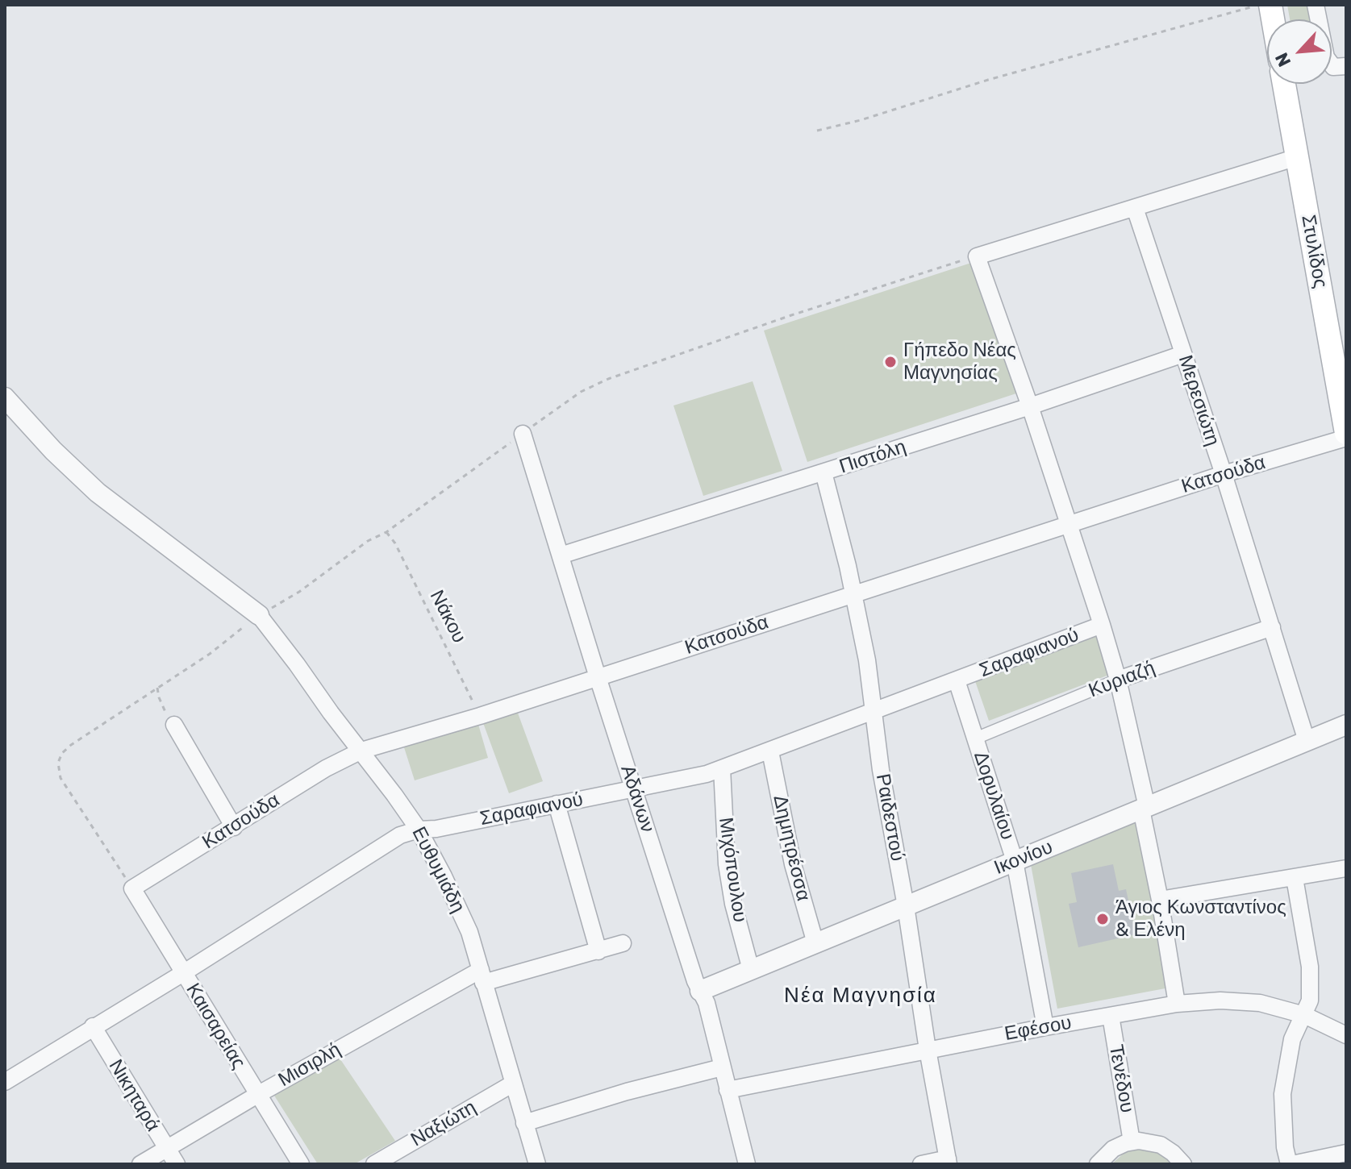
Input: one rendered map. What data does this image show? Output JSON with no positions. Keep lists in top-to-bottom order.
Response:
{
  "streets": {
    "main road": ["Στυλίδος"],
    "street": [
      "Μερεσιώτη",
      "Πιστόλη",
      "Κατσούδα",
      "Σαραφιανού",
      "Κυριαζή",
      "Δορυλαίου",
      "Αδάνων",
      "Ραιδεστού",
      "Δημητρέσσα",
      "Ικονίου",
      "Ευθυμιάδη",
      "Μιχόπουλου",
      "Καισαρείας",
      "Εφέσου",
      "Μισιρλή",
      "Τενέδου",
      "Νικηταρά",
      "Ναξιώτη"
    ],
    "path": ["Νάκου"]
  },
  "crossings": [
    ["Μερεσιώτη", "Πιστόλη"],
    ["Μερεσιώτη", "Κατσούδα"],
    ["Μερεσιώτη", "Κυριαζή"],
    ["Μερεσιώτη", "Ικονίου"],
    ["Πιστόλη", "Αδάνων"],
    ["Πιστόλη", "Ραιδεστού"],
    ["Κατσούδα", "Νάκου"],
    ["Κατσούδα", "Αδάνων"],
    ["Κατσούδα", "Ραιδεστού"],
    ["Κατσούδα", "Ευθυμιάδη"],
    ["Κατσούδα", "Καισαρείας"],
    ["Σαραφιανού", "Δορυλαίου"],
    ["Σαραφιανού", "Αδάνων"],
    ["Σαραφιανού", "Ραιδεστού"],
    ["Σαραφιανού", "Δημητρέσσα"],
    ["Σαραφιανού", "Ευθυμιάδη"],
    ["Σαραφιανού", "Μιχόπουλου"],
    ["Σαραφιανού", "Καισαρείας"],
    ["Σαραφιανού", "Νικηταρά"],
    ["Κυριαζή", "Δορυλαίου"],
    ["Δορυλαίου", "Ικονίου"],
    ["Δορυλαίου", "Εφέσου"],
    ["Αδάνων", "Ικονίου"],
    ["Αδάνων", "Εφέσου"],
    ["Ραιδεστού", "Ικονίου"],
    ["Ραιδεστού", "Εφέσου"],
    ["Δημητρέσσα", "Ικονίου"],
    ["Ικονίου", "Μιχόπουλου"],
    ["Ευθυμιάδη", "Μισιρλή"],
    ["Ευθυμιάδη", "Ναξιώτη"],
    ["Καισαρείας", "Μισιρλή"],
    ["Εφέσου", "Τενέδου"],
    ["Μισιρλή", "Νικηταρά"]
  ],
  "districts": ["Νέα Μαγνησία"],
  "places": ["Γήπεδο Νέας Μαγνησίας", "Άγιος Κωνσταντίνος & Ελένη"],
  "north": "bottom left"
}
